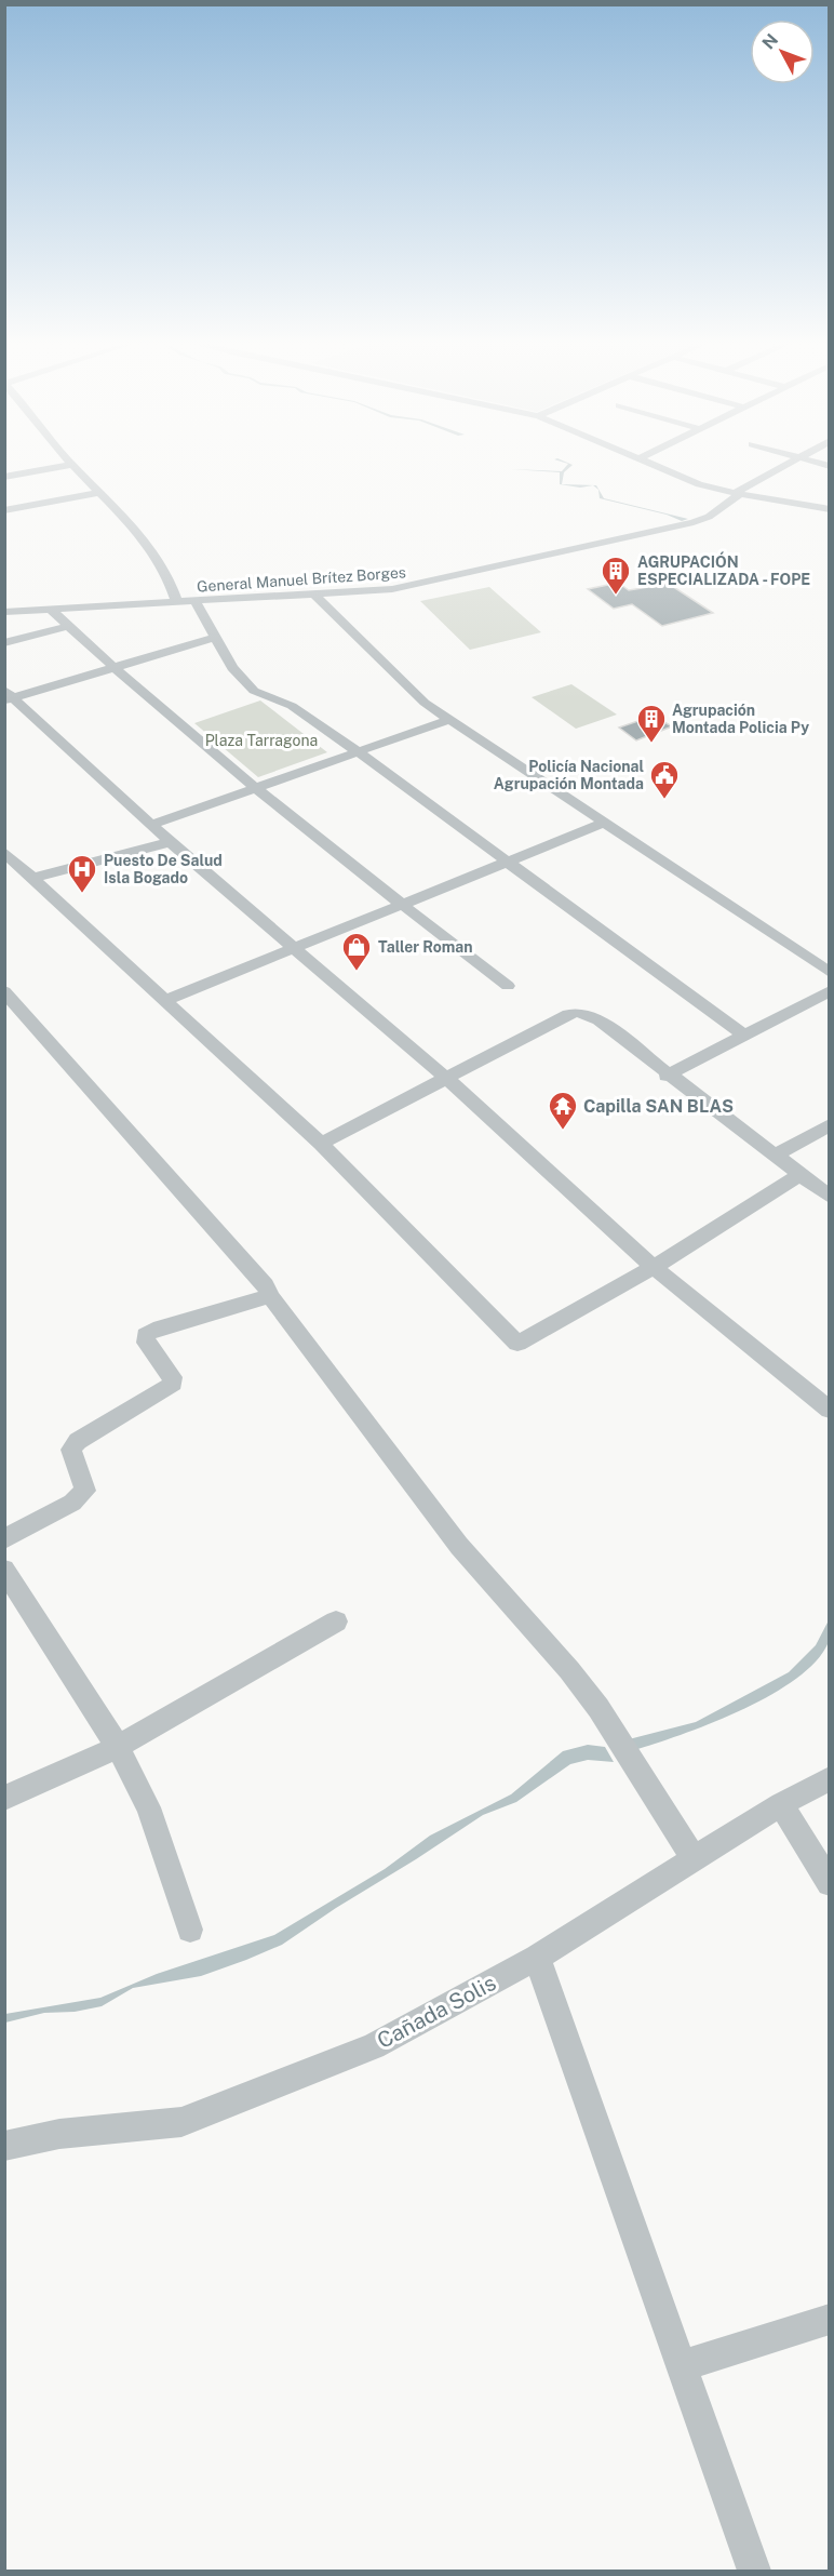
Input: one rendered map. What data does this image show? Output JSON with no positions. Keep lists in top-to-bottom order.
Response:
{
  "streets": {
    "street": ["General Manuel Brítez Borges", "Cañada Solis"]
  },
  "parks": ["Plaza Tarragona"],
  "places": {
    "building": ["AGRUPACIÓN ESPECIALIZADA - FOPE", "Agrupación Montada Policia Py"],
    "public building": ["Policía Nacional Agrupación Montada"],
    "hospital": ["Puesto De Salud Isla Bogado"],
    "shop": ["Taller Roman"],
    "temple": ["Capilla SAN BLAS"]
  },
  "north": "top left"
}
